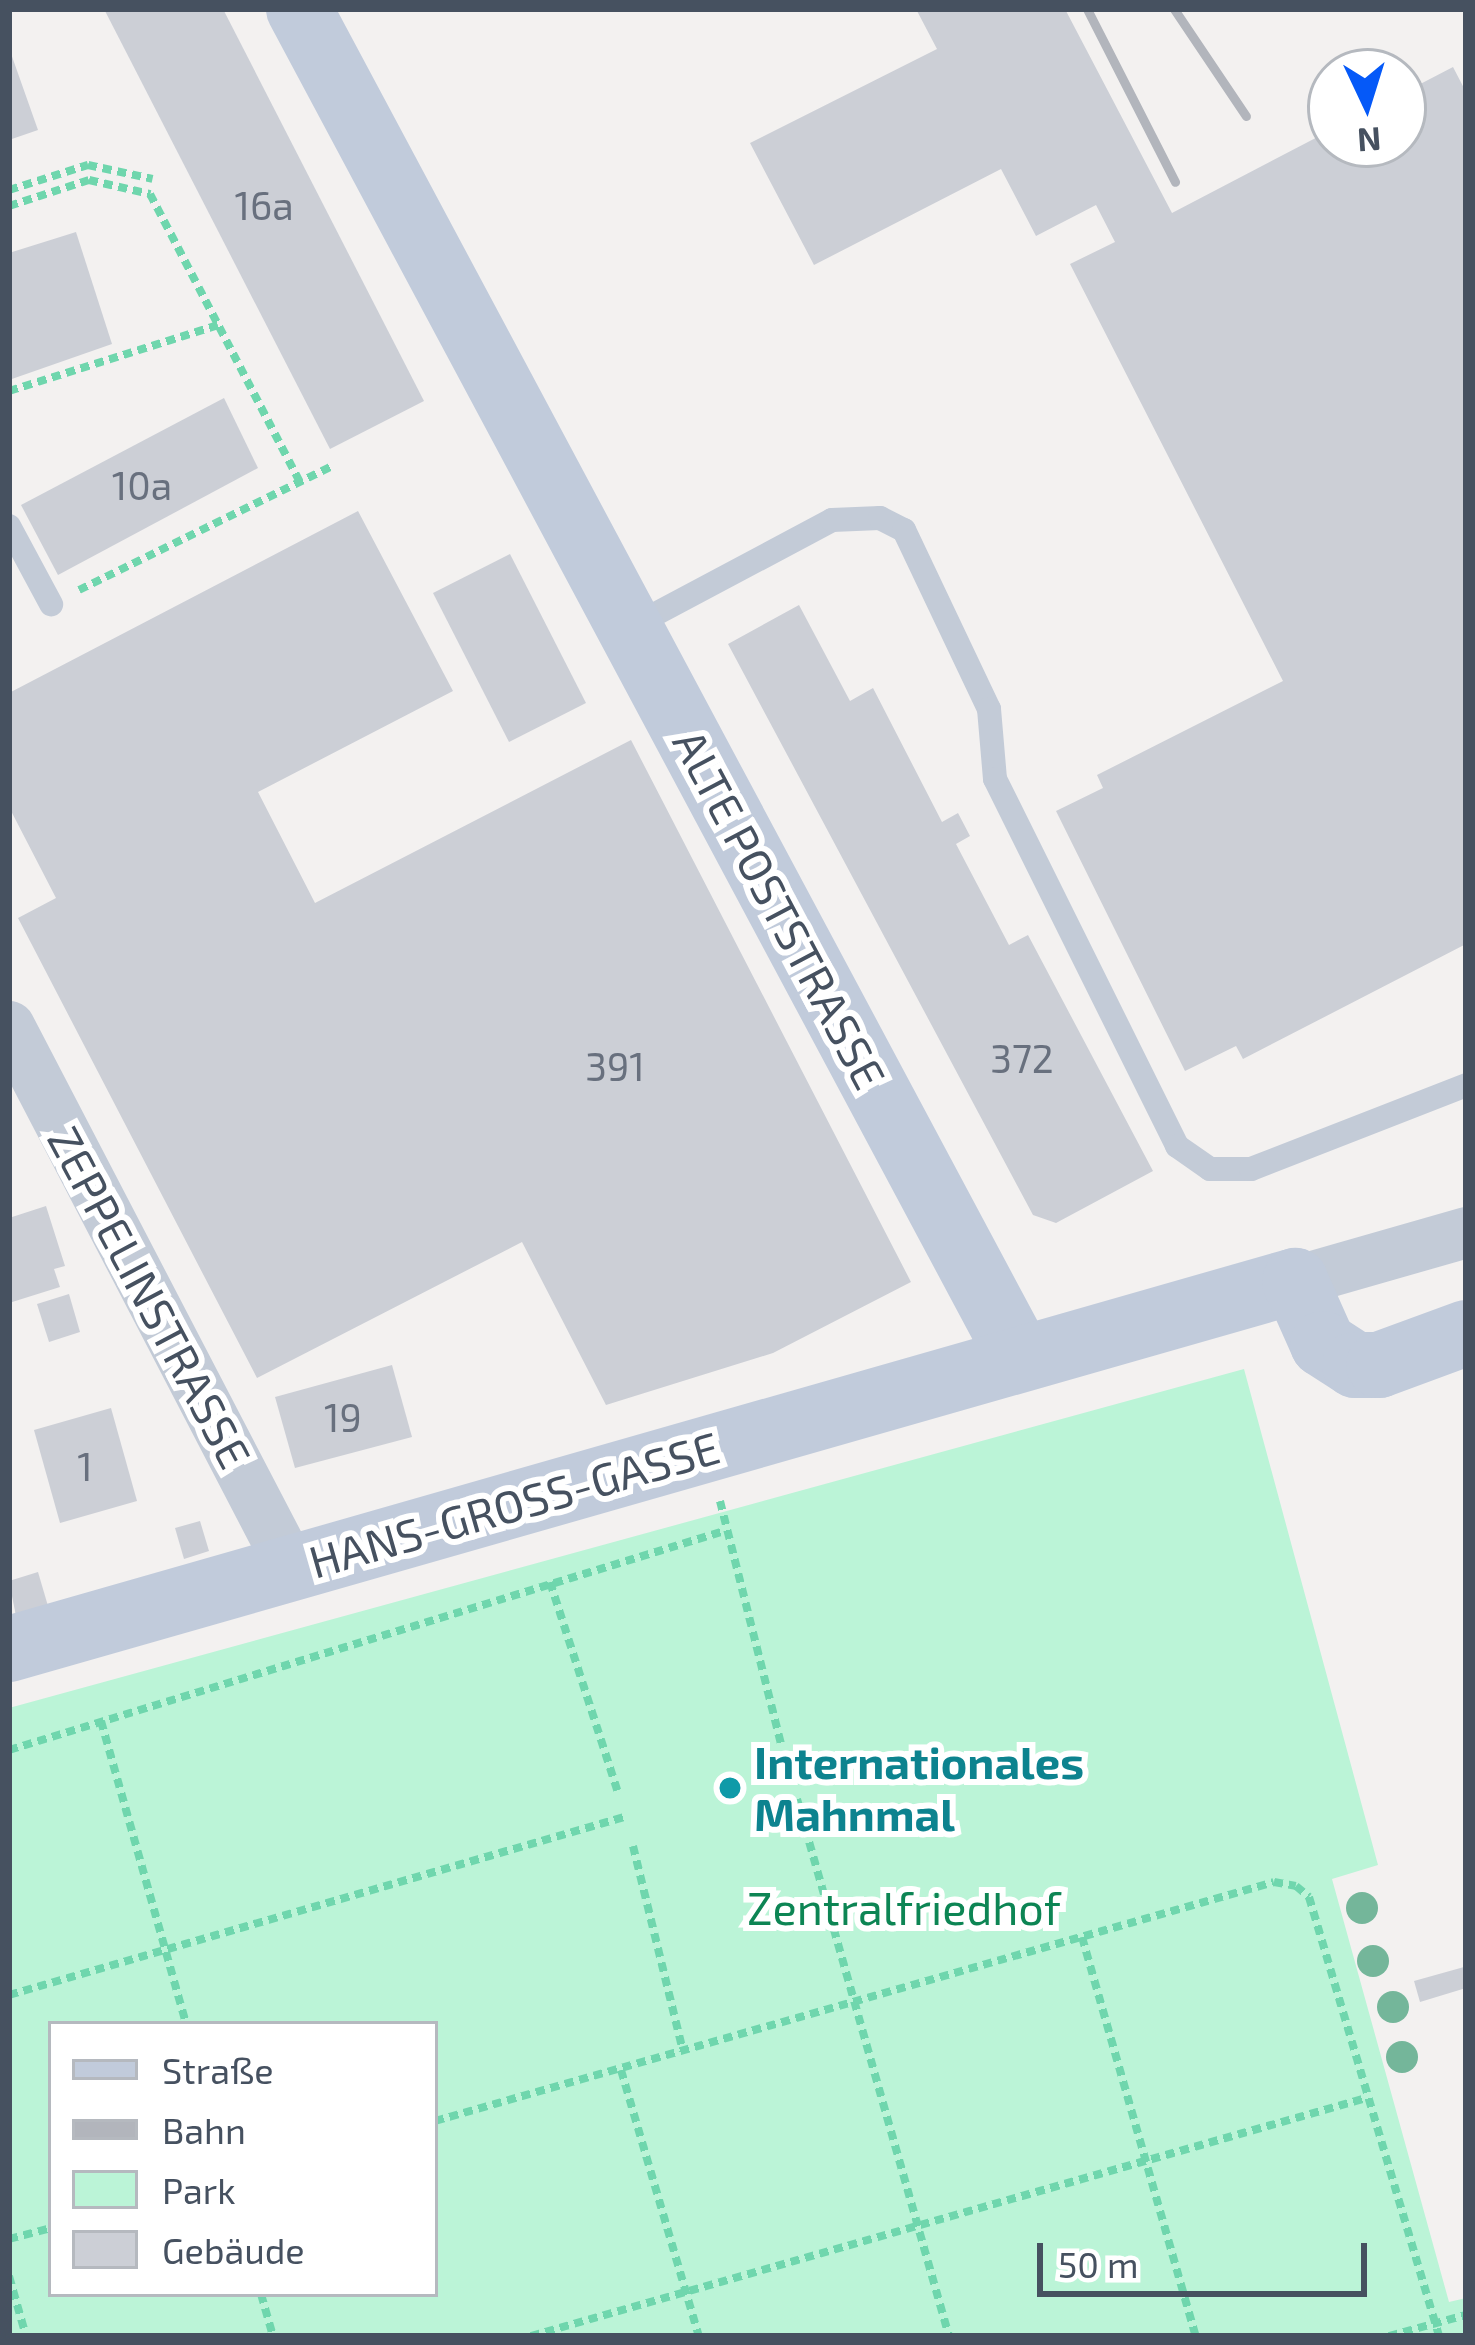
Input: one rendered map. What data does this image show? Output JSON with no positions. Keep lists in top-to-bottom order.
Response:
{
  "streets": {
    "street": ["ALTE POSTSTRASSE", "ZEPPELINSTRASSE", "HANS-GROSS-GASSE"]
  },
  "crossings": [
    ["ALTE POSTSTRASSE", "HANS-GROSS-GASSE"],
    ["ZEPPELINSTRASSE", "HANS-GROSS-GASSE"]
  ],
  "parks": ["Zentralfriedhof"],
  "places": ["Internationales Mahnmal"],
  "house_numbers": [
    "16a",
    "10a",
    "372",
    "391",
    "19",
    "1"
  ],
  "legend": [
    "Straße",
    "Bahn",
    "Park",
    "Gebäude"
  ],
  "scale_bar": "50 m",
  "north": "bottom"
}
